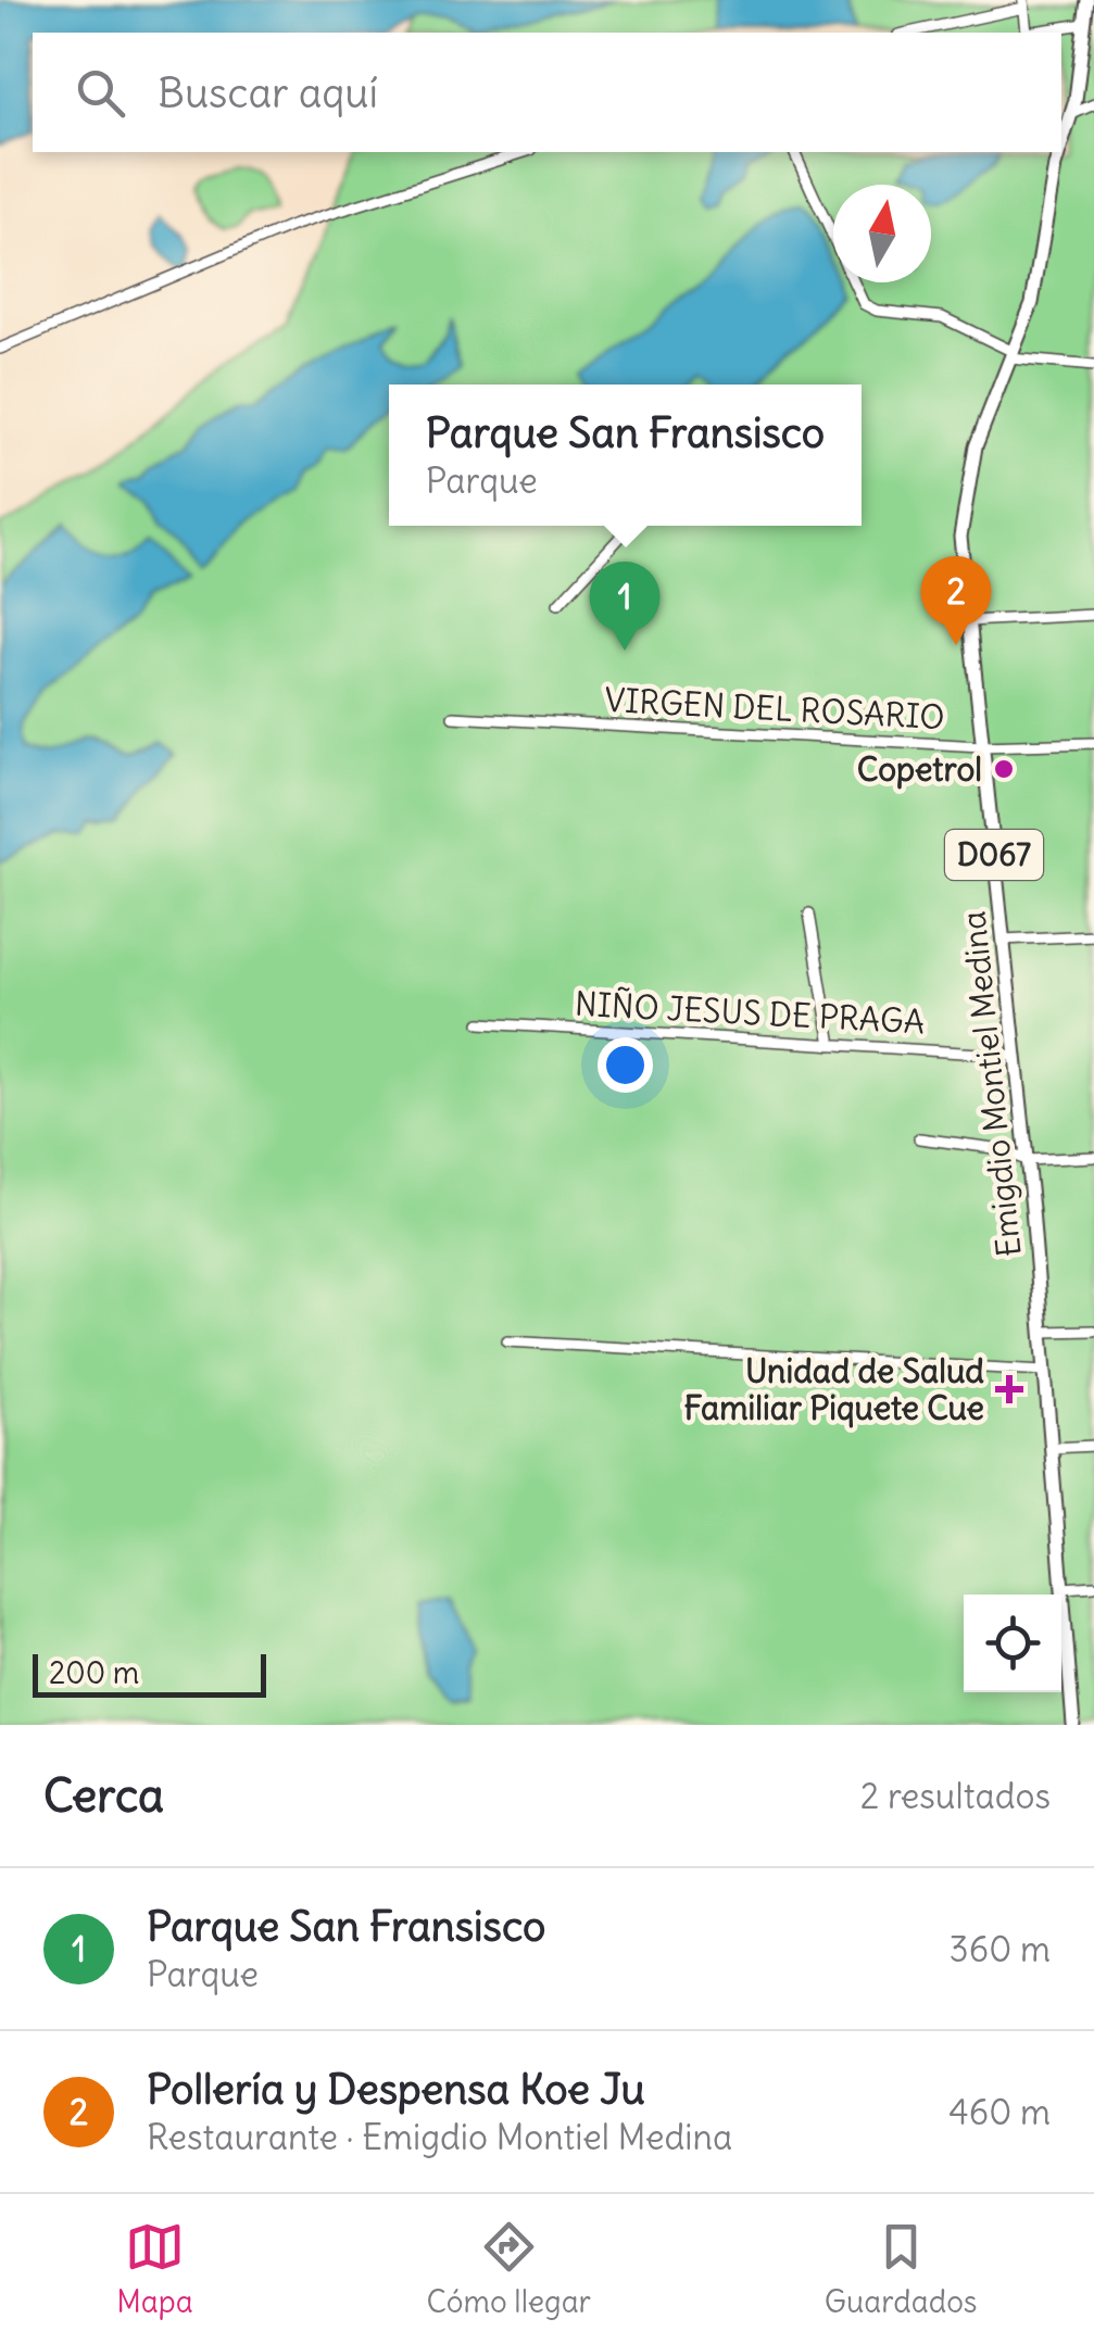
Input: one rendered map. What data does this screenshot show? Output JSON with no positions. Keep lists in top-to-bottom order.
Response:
{
  "streets": {
    "main road": ["D067", "Emigdio Montiel Medina"],
    "street": ["VIRGEN DEL ROSARIO", "NIÑO JESUS DE PRAGA"]
  },
  "crossings": [
    ["VIRGEN DEL ROSARIO", "Emigdio Montiel Medina"],
    ["NIÑO JESUS DE PRAGA", "Emigdio Montiel Medina"]
  ],
  "places": {
    "other": ["Copetrol"],
    "health": ["Unidad de Salud Familiar Piquete Cue"]
  },
  "scale_bar": "200 m",
  "north": "top",
  "page": {
    "search": "Buscar aquí",
    "popup": ["Parque San Fransisco", "Parque"],
    "pins": ["2", "1"],
    "scale": "200 m",
    "heading": ["Cerca", "2 resultados"],
    "list": [
      {
        "mark": "1",
        "name": "Parque San Fransisco",
        "note": "Parque",
        "value": "360 m"
      },
      {
        "mark": "2",
        "name": "Pollería y Despensa Koe Ju",
        "note": "Restaurante · Emigdio Montiel Medina",
        "value": "460 m"
      }
    ],
    "nav": ["Mapa", "Cómo llegar", "Guardados"]
  }
}
